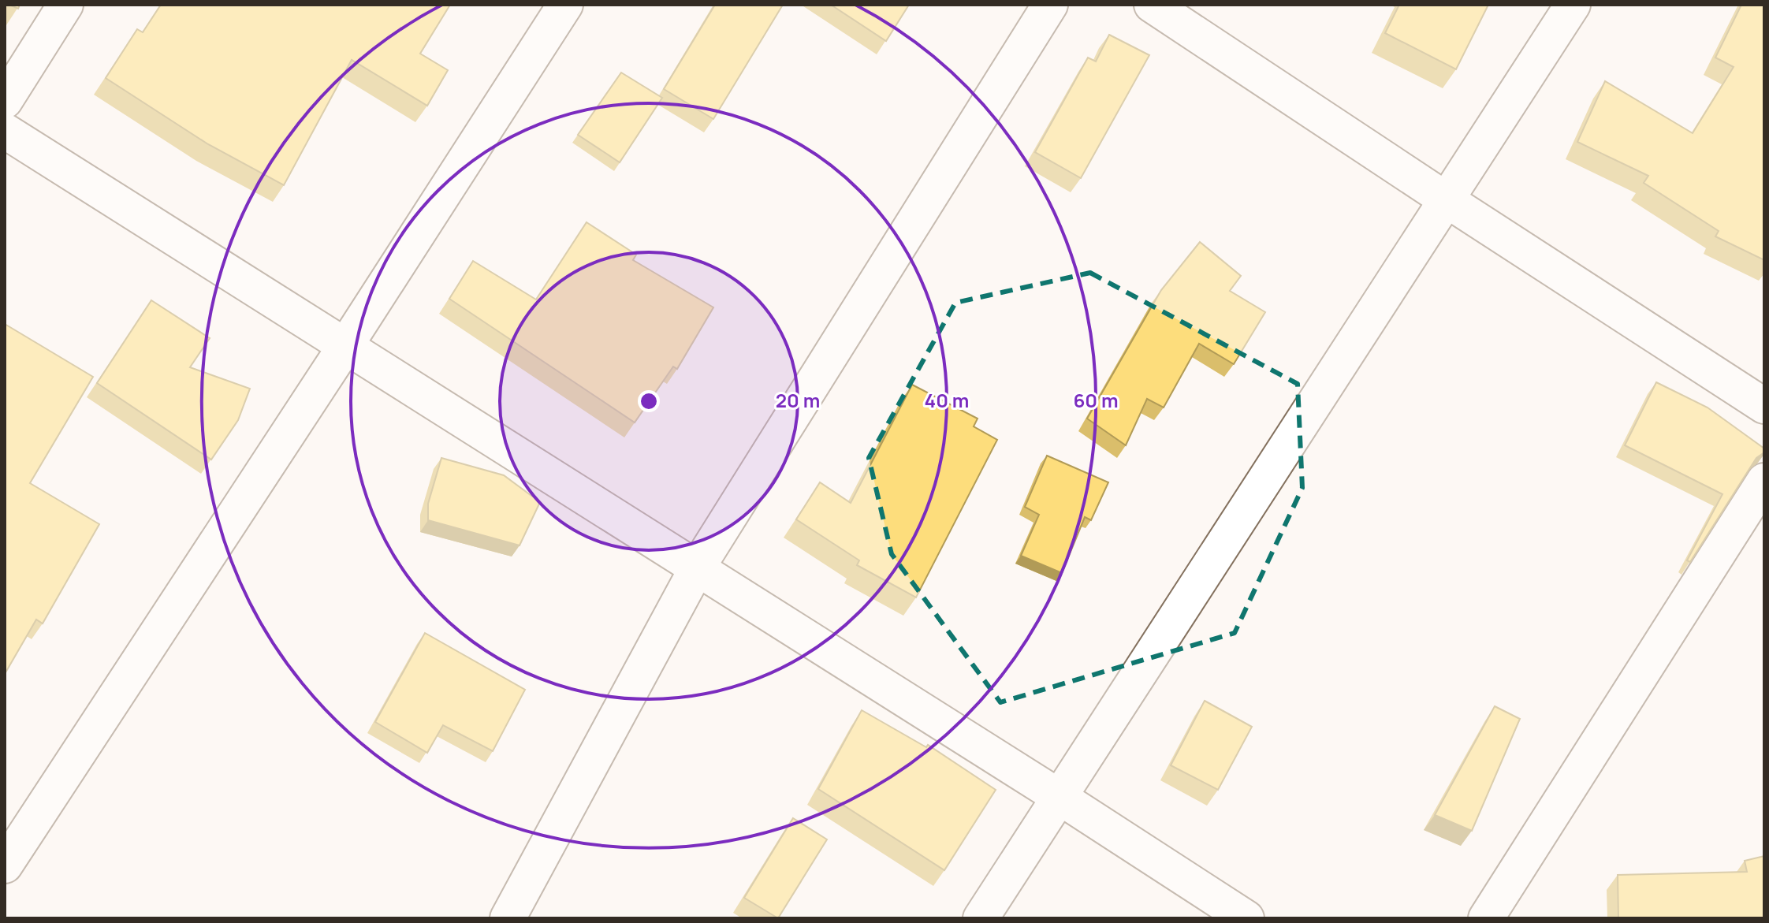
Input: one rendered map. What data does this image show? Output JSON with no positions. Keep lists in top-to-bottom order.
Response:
{
  "rings": ["20 m", "40 m", "60 m"]
}
